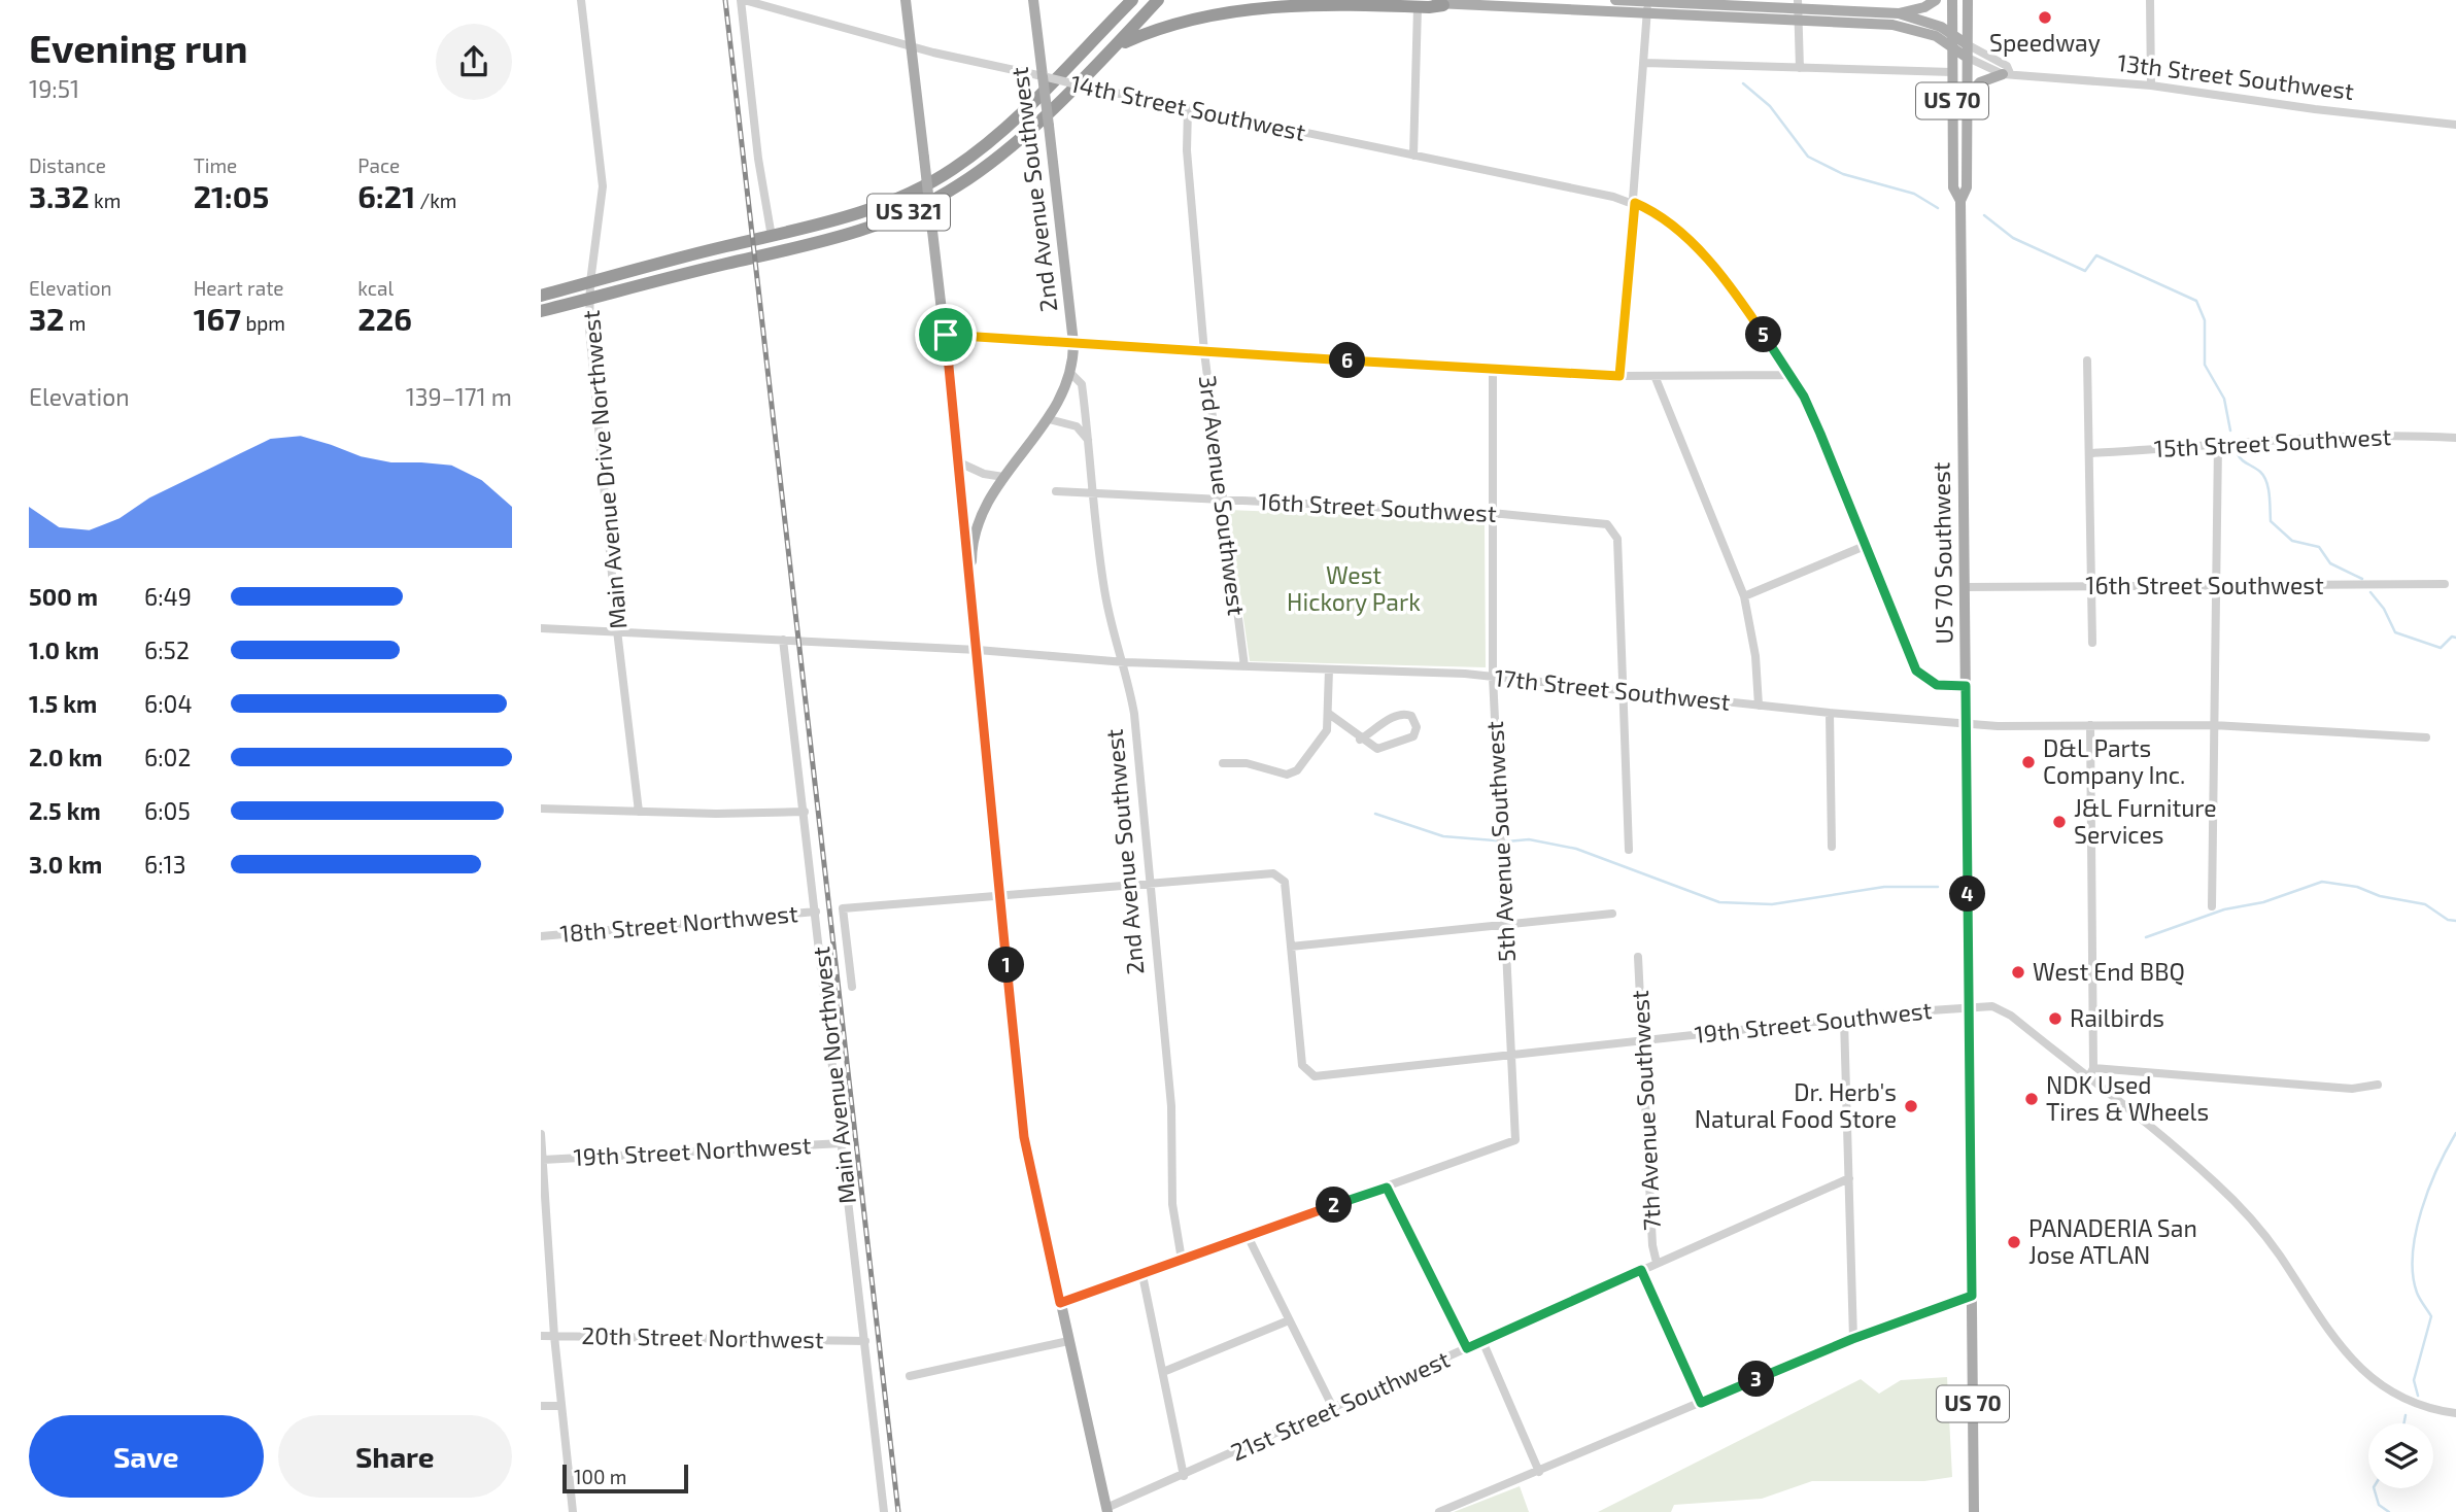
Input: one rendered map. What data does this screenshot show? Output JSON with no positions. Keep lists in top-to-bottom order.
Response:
{
  "streets": {
    "highway": ["US 321"],
    "main road": [
      "13th Street Southwest",
      "US 70",
      "2nd Avenue Southwest",
      "US 70 Southwest"
    ],
    "street": [
      "14th Street Southwest",
      "15th Street Southwest",
      "Main Avenue Drive Northwest",
      "3rd Avenue Southwest",
      "16th Street Southwest",
      "17th Street Southwest",
      "5th Avenue Southwest",
      "18th Street Northwest",
      "19th Street Southwest",
      "Main Avenue Northwest",
      "7th Avenue Southwest",
      "19th Street Northwest",
      "20th Street Northwest",
      "21st Street Southwest"
    ]
  },
  "crossings": [
    ["13th Street Southwest", "US 70 Southwest"],
    ["US 70", "US 70 Southwest"],
    ["14th Street Southwest", "2nd Avenue Southwest"],
    ["14th Street Southwest", "3rd Avenue Southwest"],
    ["14th Street Southwest", "US 70 Southwest"],
    ["2nd Avenue Southwest", "16th Street Southwest"],
    ["2nd Avenue Southwest", "17th Street Southwest"],
    ["US 321", "Main Avenue Drive Northwest"],
    ["Main Avenue Drive Northwest", "17th Street Southwest"],
    ["3rd Avenue Southwest", "16th Street Southwest"],
    ["3rd Avenue Southwest", "17th Street Southwest"],
    ["16th Street Southwest", "US 70 Southwest"],
    ["16th Street Southwest", "17th Street Southwest"],
    ["16th Street Southwest", "5th Avenue Southwest"],
    ["US 70 Southwest", "17th Street Southwest"],
    ["US 70 Southwest", "19th Street Southwest"],
    ["17th Street Southwest", "5th Avenue Southwest"],
    ["17th Street Southwest", "Main Avenue Northwest"],
    ["5th Avenue Southwest", "19th Street Southwest"],
    ["18th Street Northwest", "Main Avenue Northwest"],
    ["19th Street Southwest", "7th Avenue Southwest"],
    ["Main Avenue Northwest", "19th Street Northwest"],
    ["Main Avenue Northwest", "20th Street Northwest"],
    ["7th Avenue Southwest", "21st Street Southwest"]
  ],
  "parks": ["West Hickory Park"],
  "places": [
    "Speedway",
    "D&L Parts Company Inc.",
    "J&L Furniture Services",
    "West End BBQ",
    "Railbirds",
    "NDK Used Tires & Wheels",
    "Dr. Herb's Natural Food Store",
    "PANADERIA San Jose ATLAN"
  ],
  "scale_bar": "100 m",
  "page": {
    "heading": ["Evening run", "19:51"],
    "stats": [
      ["Distance", "3.32 km"],
      ["Time", "21:05"],
      ["Pace", "6:21 /km"],
      ["Elevation", "32 m"],
      ["Heart rate", "167 bpm"],
      ["kcal", "226"]
    ],
    "pins": [
      "5",
      "6",
      "4",
      "1",
      "2",
      "3"
    ],
    "chart": ["Elevation", "139–171 m"],
    "list": [
      {
        "name": "500 m",
        "note": "6:49"
      },
      {
        "name": "1.0 km",
        "note": "6:52"
      },
      {
        "name": "1.5 km",
        "note": "6:04"
      },
      {
        "name": "2.0 km",
        "note": "6:02"
      },
      {
        "name": "2.5 km",
        "note": "6:05"
      },
      {
        "name": "3.0 km",
        "note": "6:13"
      }
    ],
    "buttons": ["Save", "Share"],
    "scale": "100 m"
  }
}
